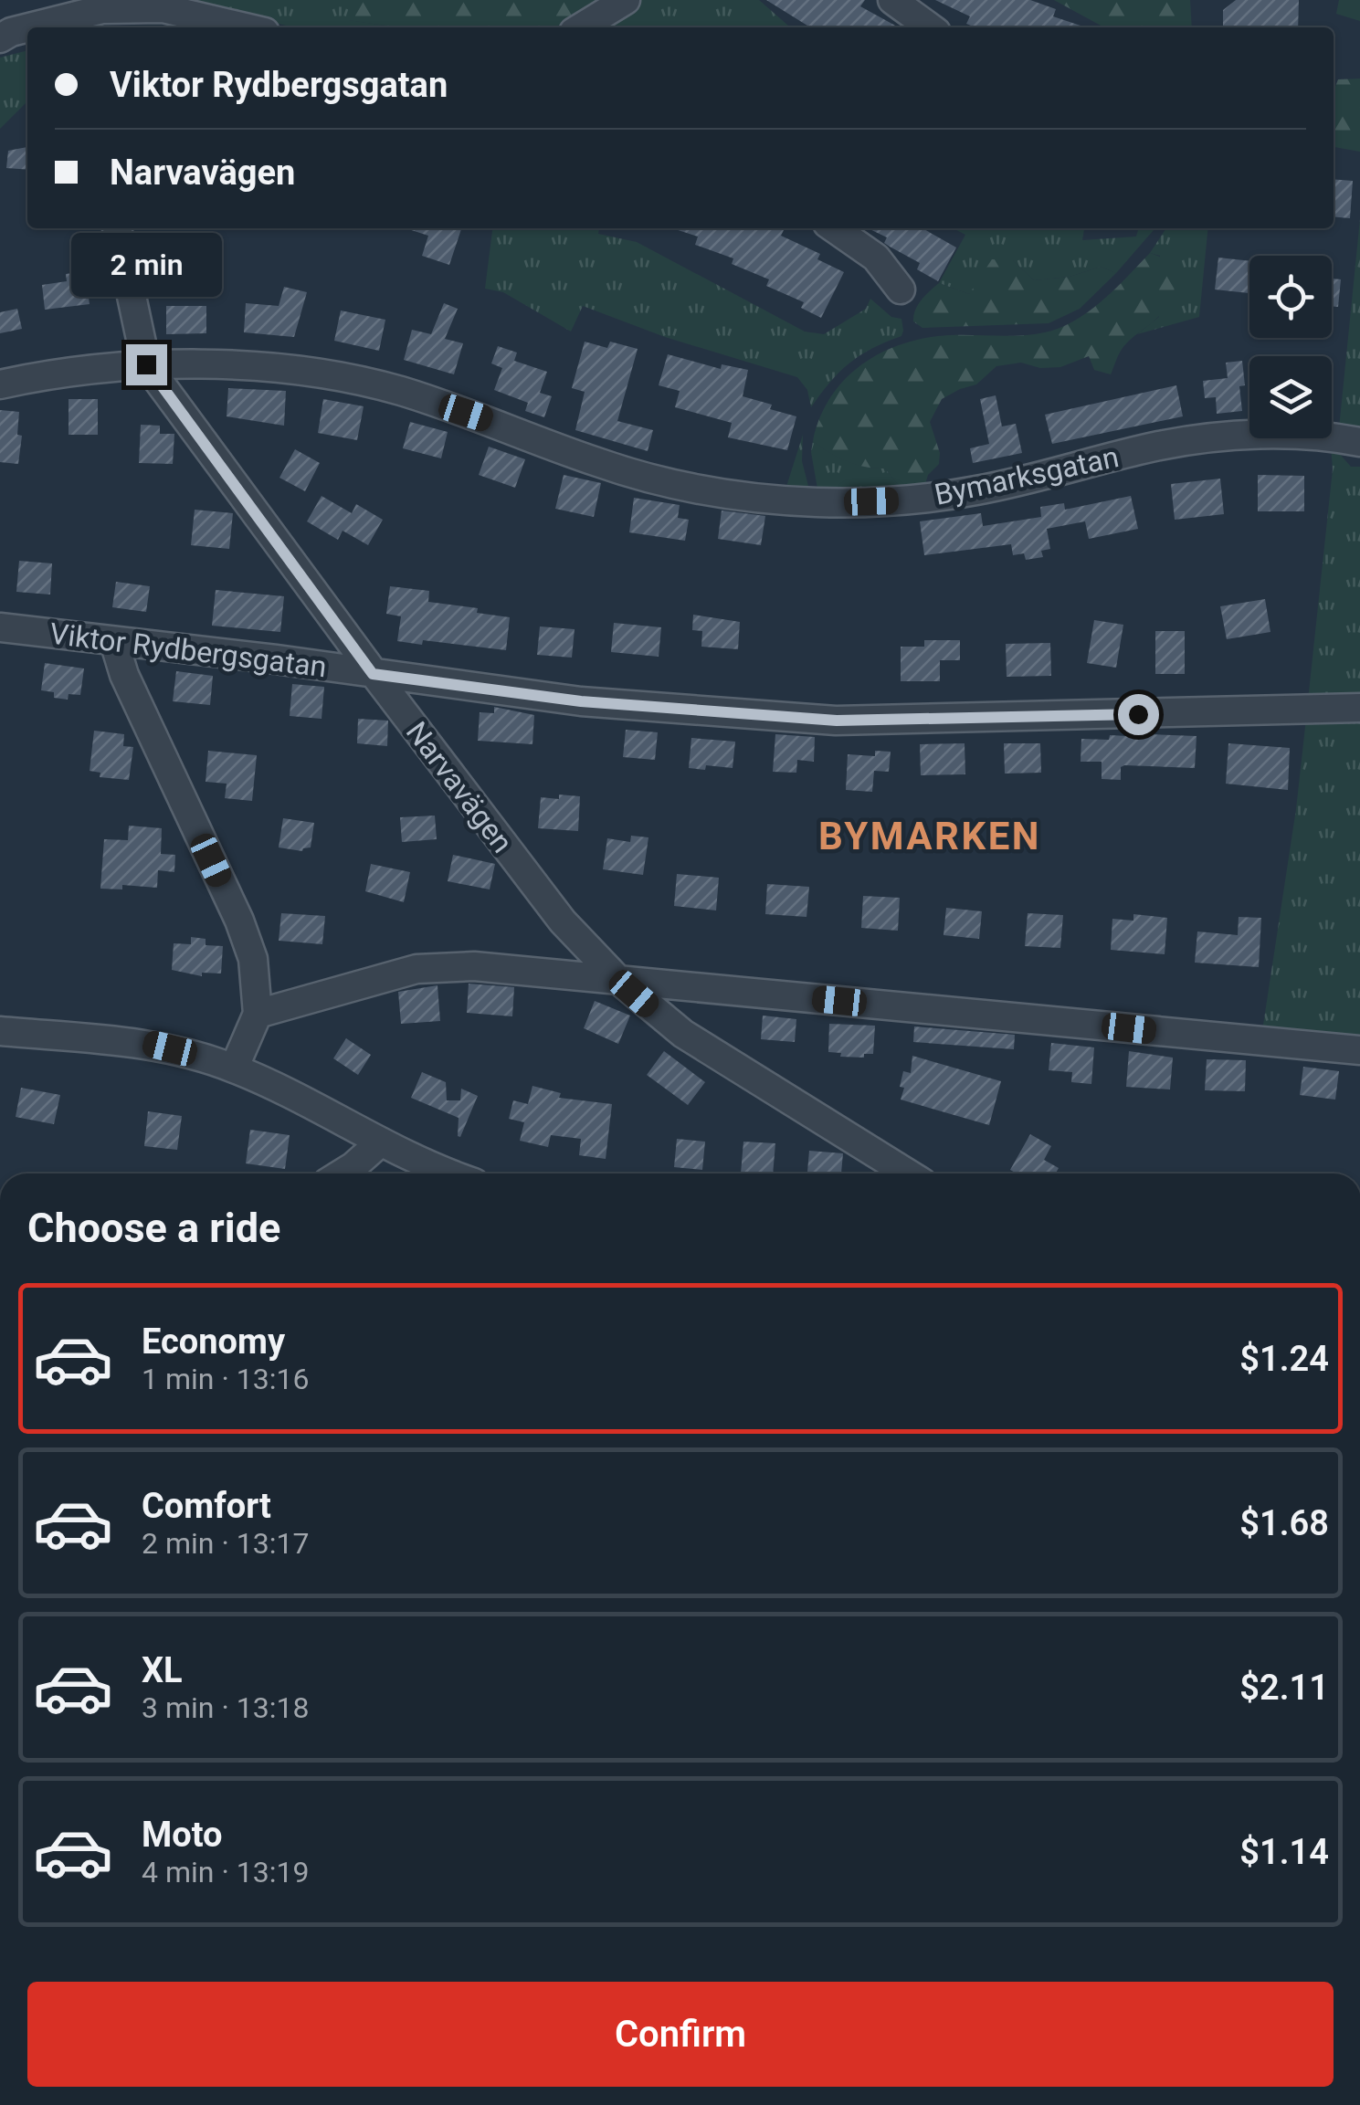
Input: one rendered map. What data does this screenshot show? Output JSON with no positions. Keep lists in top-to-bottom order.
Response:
{
  "streets": {
    "street": ["Bymarksgatan", "Viktor Rydbergsgatan", "Narvavägen"]
  },
  "crossings": [
    ["Bymarksgatan", "Narvavägen"],
    ["Viktor Rydbergsgatan", "Narvavägen"]
  ],
  "districts": ["BYMARKEN"],
  "page": {
    "banner": ["Viktor Rydbergsgatan", "Narvavägen"],
    "bubble": "2 min",
    "heading": "Choose a ride",
    "list": [
      {
        "name": "Economy",
        "note": "1 min · 13:16",
        "value": "$1.24"
      },
      {
        "name": "Comfort",
        "note": "2 min · 13:17",
        "value": "$1.68"
      },
      {
        "name": "XL",
        "note": "3 min · 13:18",
        "value": "$2.11"
      },
      {
        "name": "Moto",
        "note": "4 min · 13:19",
        "value": "$1.14"
      }
    ],
    "buttons": "Confirm"
  }
}
